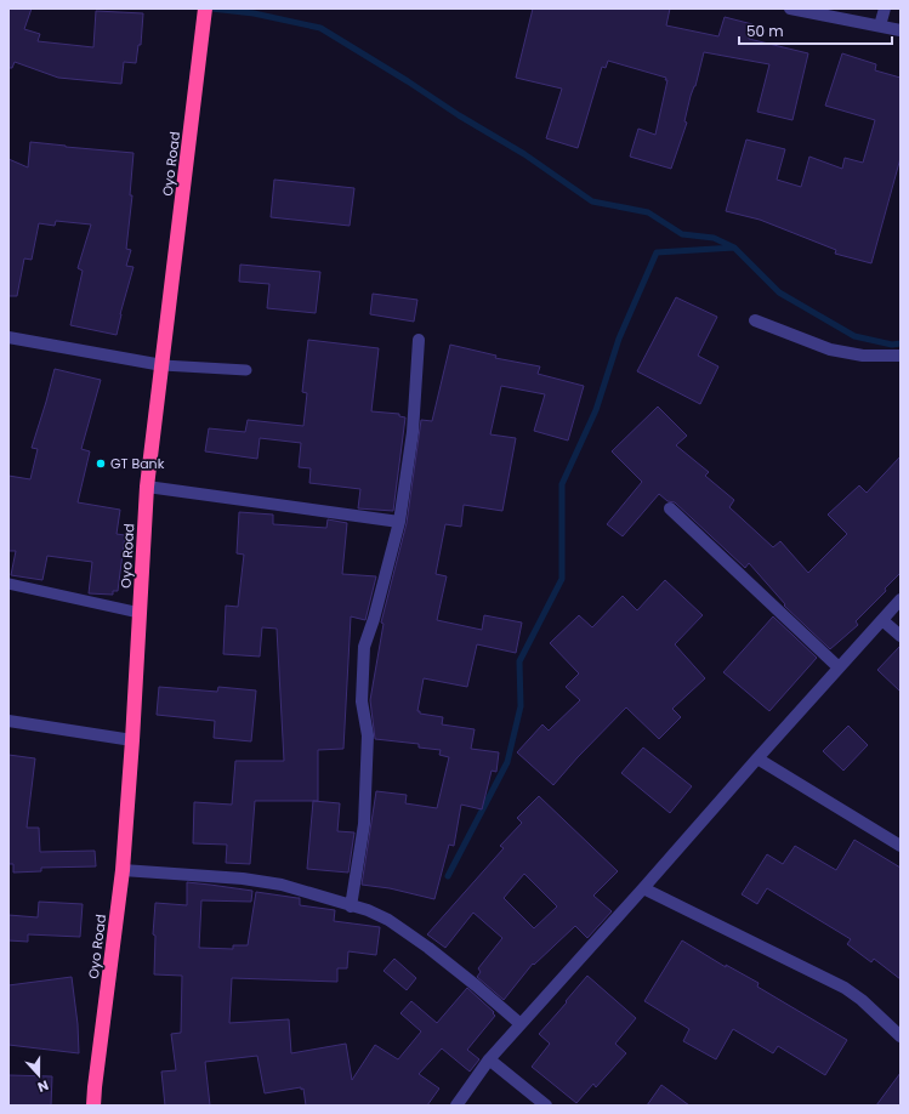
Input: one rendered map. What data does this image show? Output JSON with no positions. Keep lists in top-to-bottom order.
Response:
{
  "streets": {
    "highway": ["Oyo Road"]
  },
  "places": ["GT Bank"],
  "scale_bar": "50 m",
  "north": "bottom"
}
